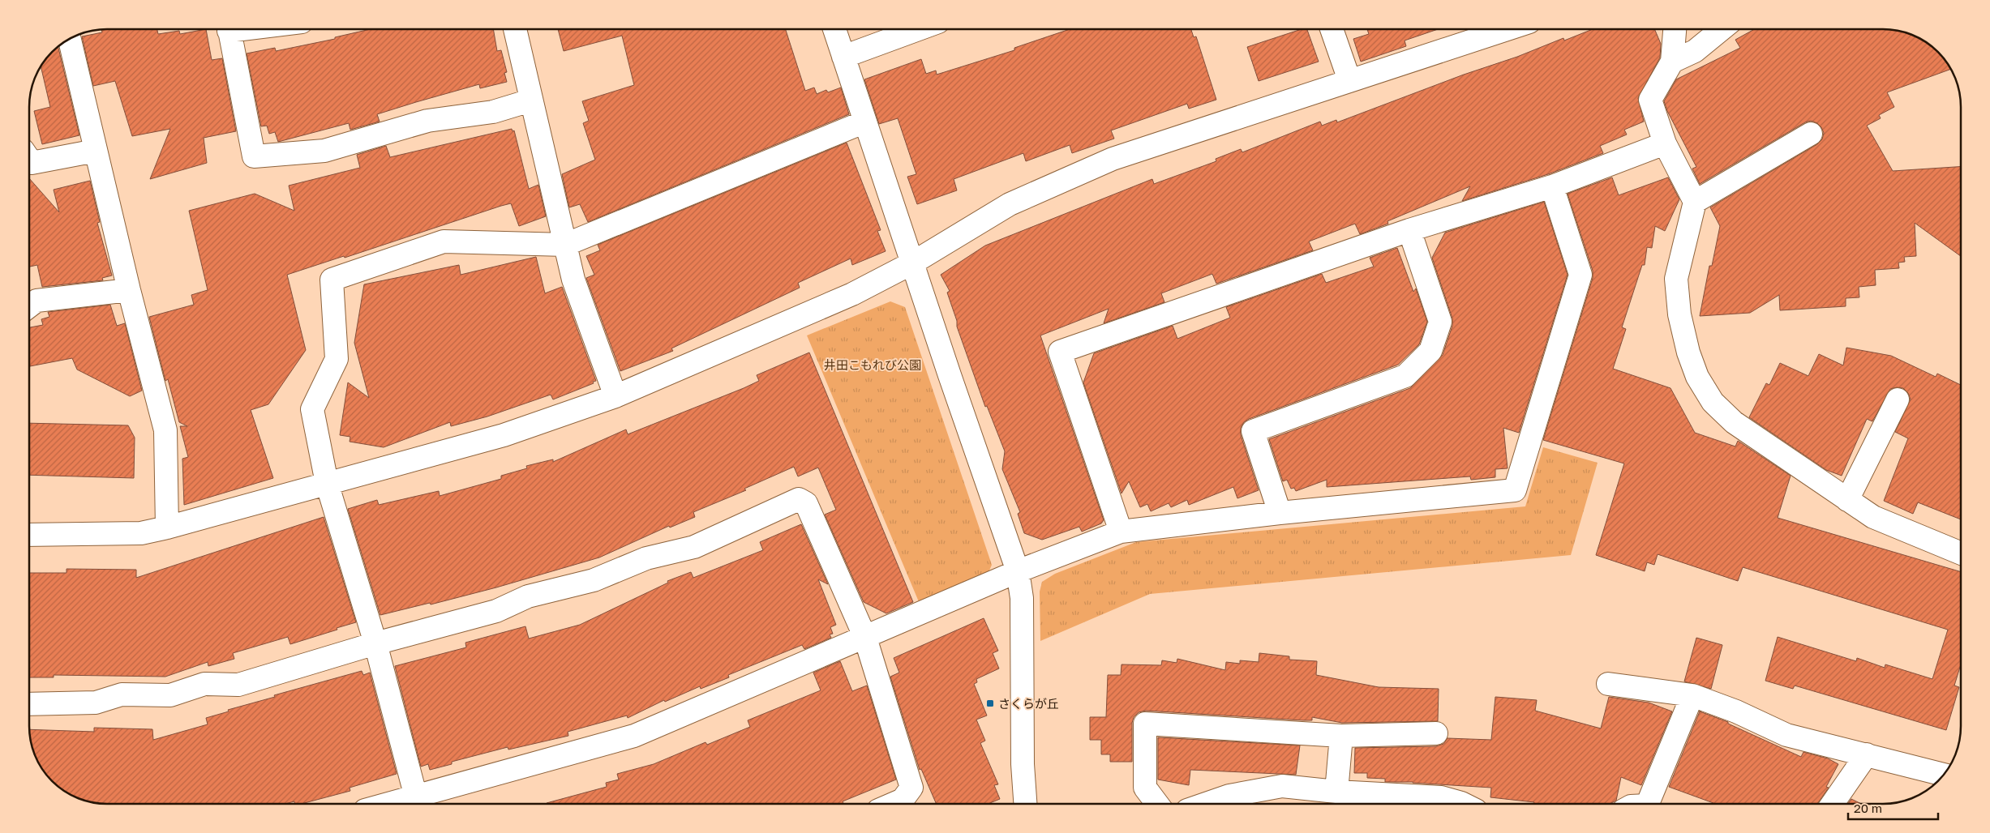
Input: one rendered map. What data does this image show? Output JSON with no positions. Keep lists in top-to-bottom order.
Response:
{
  "parks": ["井田こもれび公園"],
  "places": {
    "transit": ["さくらが丘"]
  },
  "scale_bar": "20 m"
}
